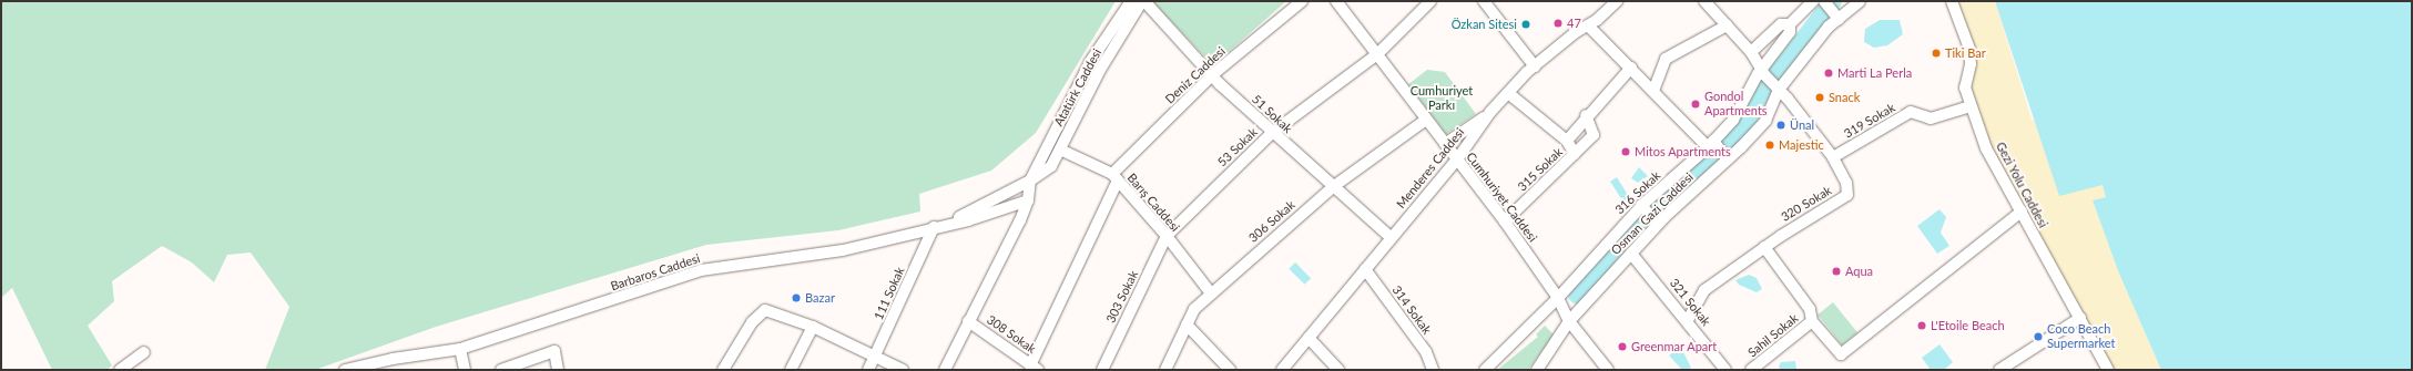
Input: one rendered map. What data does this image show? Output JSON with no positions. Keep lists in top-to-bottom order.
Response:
{
  "streets": {
    "street": [
      "Deniz Caddesi",
      "Atatürk Caddesi",
      "51 Sokak",
      "319 Sokak",
      "53 Sokak",
      "Menderes Caddesi",
      "315 Sokak",
      "Gezi Yolu Caddesi",
      "316 Sokak",
      "Cumhuriyet Caddesi",
      "Barış Caddesi",
      "320 Sokak",
      "Osman Gazi Caddesi",
      "306 Sokak",
      "Barbaros Caddesi",
      "111 Sokak",
      "303 Sokak",
      "321 Sokak",
      "314 Sokak",
      "308 Sokak",
      "Sahil Sokak"
    ]
  },
  "crossings": [
    ["Deniz Caddesi", "51 Sokak"],
    ["Deniz Caddesi", "Barış Caddesi"],
    ["Deniz Caddesi", "308 Sokak"],
    ["Atatürk Caddesi", "51 Sokak"],
    ["Atatürk Caddesi", "Barış Caddesi"],
    ["Atatürk Caddesi", "Barbaros Caddesi"],
    ["Atatürk Caddesi", "111 Sokak"],
    ["Atatürk Caddesi", "308 Sokak"],
    ["51 Sokak", "53 Sokak"],
    ["51 Sokak", "Menderes Caddesi"],
    ["51 Sokak", "306 Sokak"],
    ["319 Sokak", "Gezi Yolu Caddesi"],
    ["319 Sokak", "320 Sokak"],
    ["53 Sokak", "Cumhuriyet Caddesi"],
    ["53 Sokak", "Barış Caddesi"],
    ["53 Sokak", "303 Sokak"],
    ["Menderes Caddesi", "Cumhuriyet Caddesi"],
    ["Menderes Caddesi", "314 Sokak"],
    ["315 Sokak", "Cumhuriyet Caddesi"],
    ["316 Sokak", "Cumhuriyet Caddesi"],
    ["316 Sokak", "320 Sokak"],
    ["Cumhuriyet Caddesi", "Osman Gazi Caddesi"],
    ["Cumhuriyet Caddesi", "306 Sokak"],
    ["Barış Caddesi", "306 Sokak"],
    ["Barış Caddesi", "303 Sokak"],
    ["320 Sokak", "Osman Gazi Caddesi"],
    ["320 Sokak", "321 Sokak"],
    ["Osman Gazi Caddesi", "321 Sokak"],
    ["Barbaros Caddesi", "111 Sokak"]
  ],
  "parks": ["Cumhuriyet Parkı"],
  "places": [
    "47",
    "Özkan Sitesi",
    "Tiki Bar",
    "Marti La Perla",
    "Snack",
    "Gondol Apartments",
    "Ünal",
    "Majestic",
    "Mitos Apartments",
    "Aqua",
    "Bazar",
    "L'Etoile Beach",
    "Coco Beach Supermarket",
    "Greenmar Apart"
  ]
}
